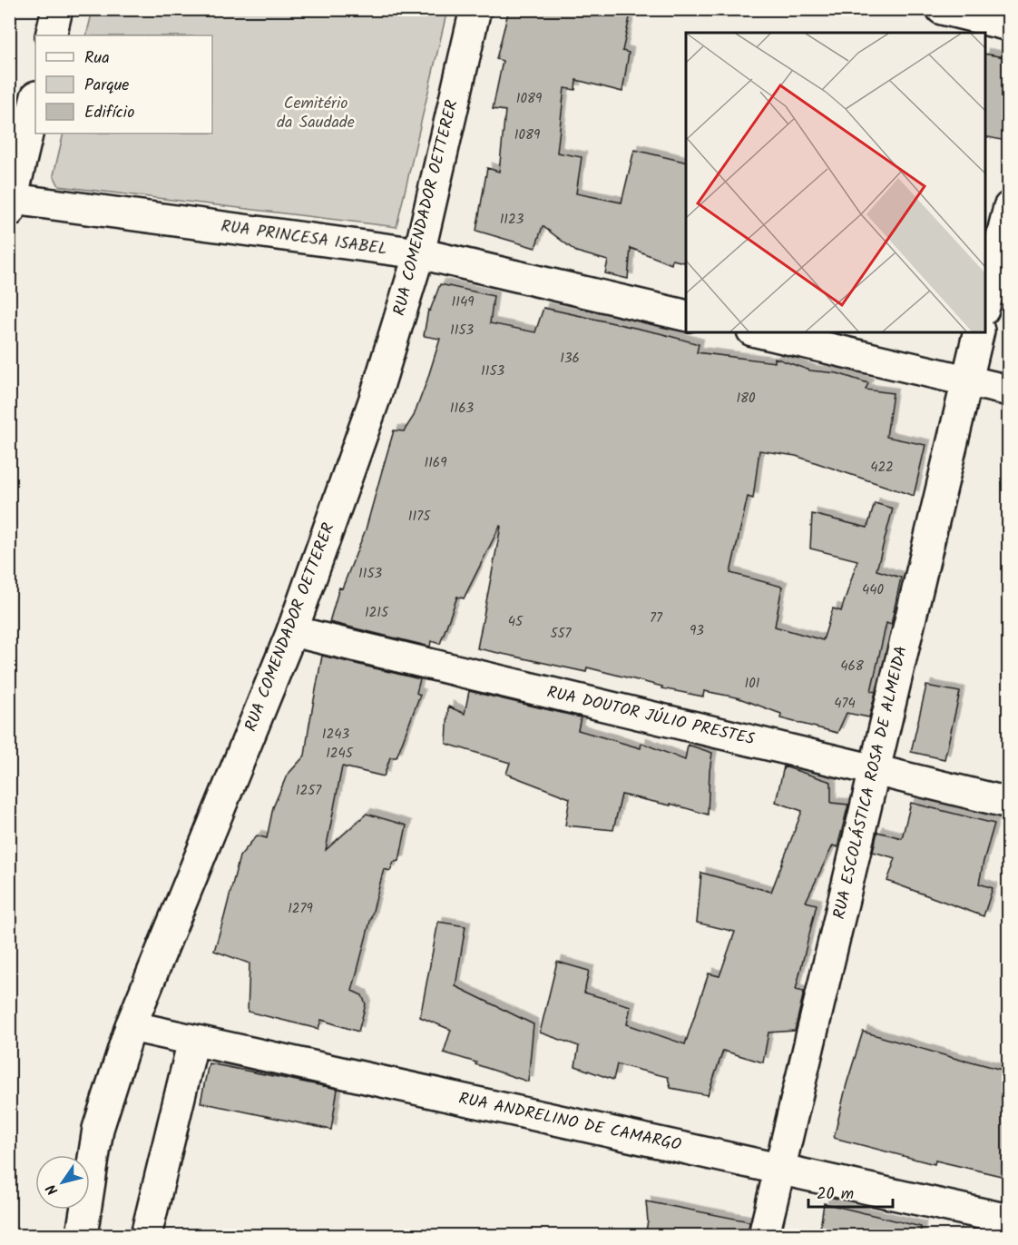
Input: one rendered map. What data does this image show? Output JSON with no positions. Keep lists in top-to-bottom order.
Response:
{
  "streets": {
    "street": [
      "RUA COMENDADOR OETTERER",
      "RUA PRINCESA ISABEL",
      "RUA DOUTOR JÚLIO PRESTES",
      "RUA ESCOLÁSTICA ROSA DE ALMEIDA",
      "RUA ANDRELINO DE CAMARGO"
    ]
  },
  "crossings": [
    ["RUA COMENDADOR OETTERER", "RUA PRINCESA ISABEL"],
    ["RUA COMENDADOR OETTERER", "RUA DOUTOR JÚLIO PRESTES"],
    ["RUA COMENDADOR OETTERER", "RUA ANDRELINO DE CAMARGO"],
    ["RUA DOUTOR JÚLIO PRESTES", "RUA ESCOLÁSTICA ROSA DE ALMEIDA"],
    ["RUA ESCOLÁSTICA ROSA DE ALMEIDA", "RUA ANDRELINO DE CAMARGO"]
  ],
  "parks": ["Cemitério da Saudade"],
  "house_numbers": [
    "1089",
    "1089",
    "1123",
    "1149",
    "1153",
    "136",
    "1153",
    "180",
    "1163",
    "1169",
    "422",
    "1175",
    "1153",
    "440",
    "1215",
    "77",
    "45",
    "93",
    "557",
    "468",
    "101",
    "474",
    "1243",
    "1245",
    "1257",
    "1279"
  ],
  "legend": ["Rua", "Parque", "Edifício"],
  "scale_bar": "20 m",
  "north": "bottom left"
}
